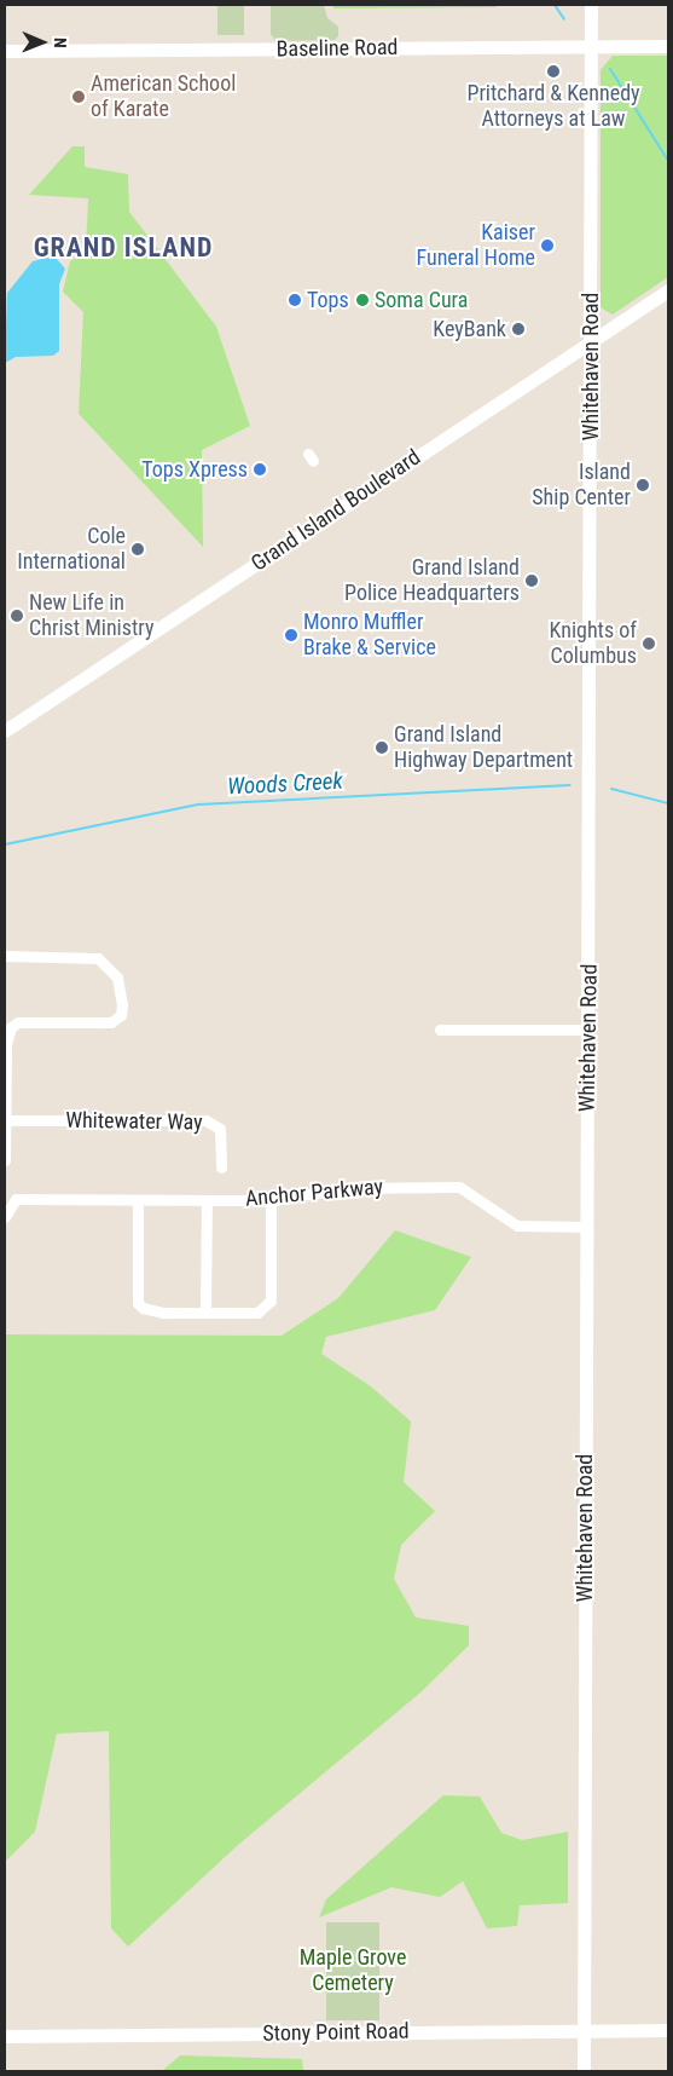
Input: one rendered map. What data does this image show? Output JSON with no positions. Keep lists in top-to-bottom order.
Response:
{
  "streets": {
    "street": [
      "Baseline Road",
      "Whitehaven Road",
      "Grand Island Boulevard",
      "Whitewater Way",
      "Anchor Parkway",
      "Stony Point Road"
    ]
  },
  "crossings": [
    ["Baseline Road", "Whitehaven Road"],
    ["Whitehaven Road", "Grand Island Boulevard"],
    ["Whitehaven Road", "Anchor Parkway"],
    ["Whitehaven Road", "Stony Point Road"]
  ],
  "districts": ["GRAND ISLAND"],
  "water": ["Woods Creek"],
  "parks": ["Maple Grove Cemetery"],
  "places": [
    "Pritchard & Kennedy Attorneys at Law",
    "American School of Karate",
    "Kaiser Funeral Home",
    "Tops",
    "Soma Cura",
    "KeyBank",
    "Tops Xpress",
    "Island Ship Center",
    "Cole International",
    "Grand Island Police Headquarters",
    "New Life in Christ Ministry",
    "Monro Muffler Brake & Service",
    "Knights of Columbus",
    "Grand Island Highway Department"
  ],
  "north": "right"
}
